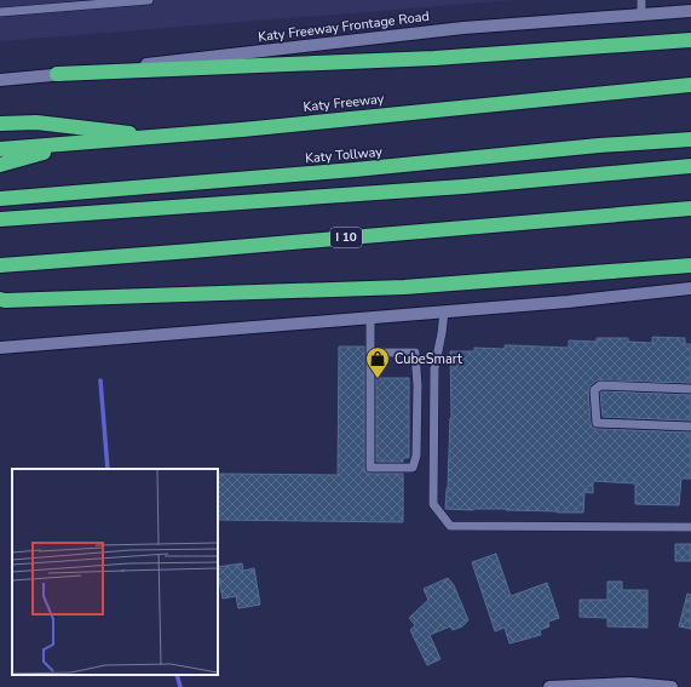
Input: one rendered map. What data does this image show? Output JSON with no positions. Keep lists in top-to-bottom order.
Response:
{
  "streets": {
    "highway": ["Katy Freeway", "Katy Tollway", "I 10"],
    "main road": ["Katy Freeway Frontage Road"]
  },
  "places": {
    "shop": ["CubeSmart"]
  }
}
